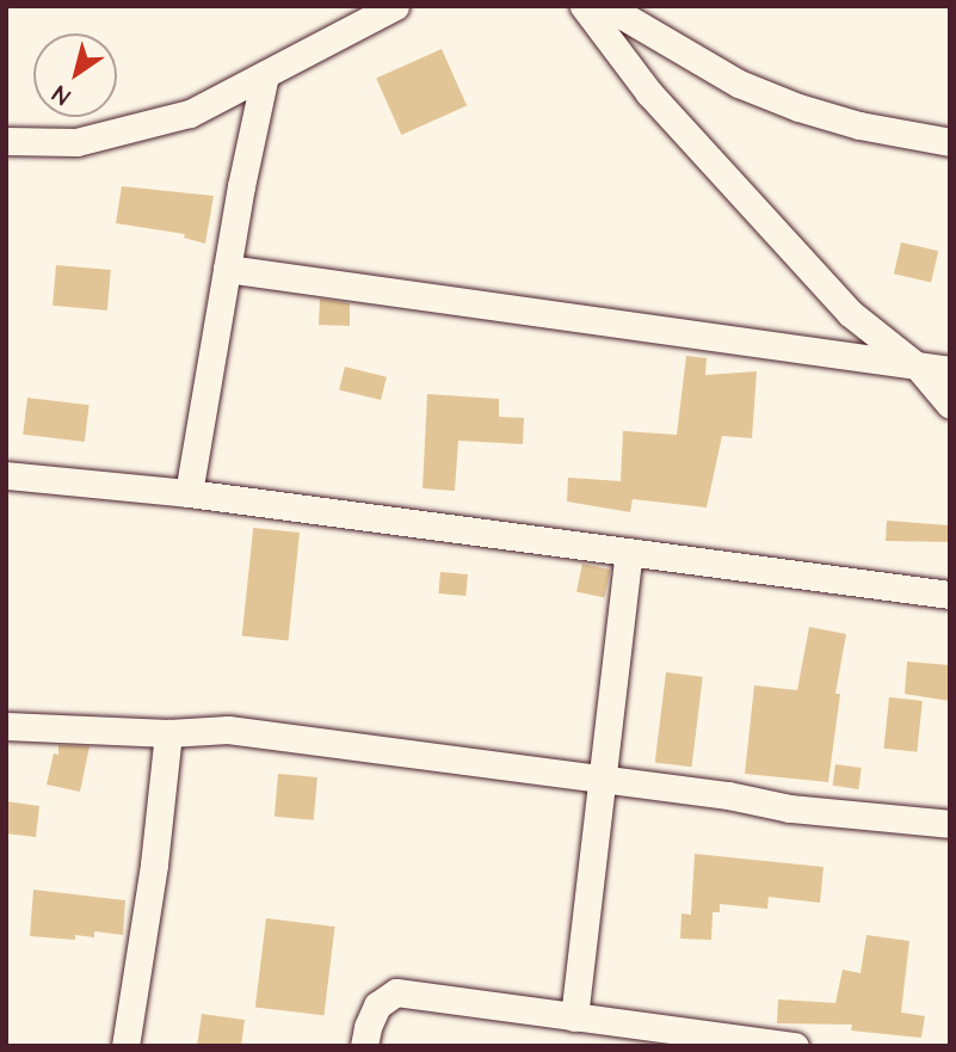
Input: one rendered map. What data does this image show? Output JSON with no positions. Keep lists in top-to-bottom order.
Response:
{
  "north": "bottom left"
}
